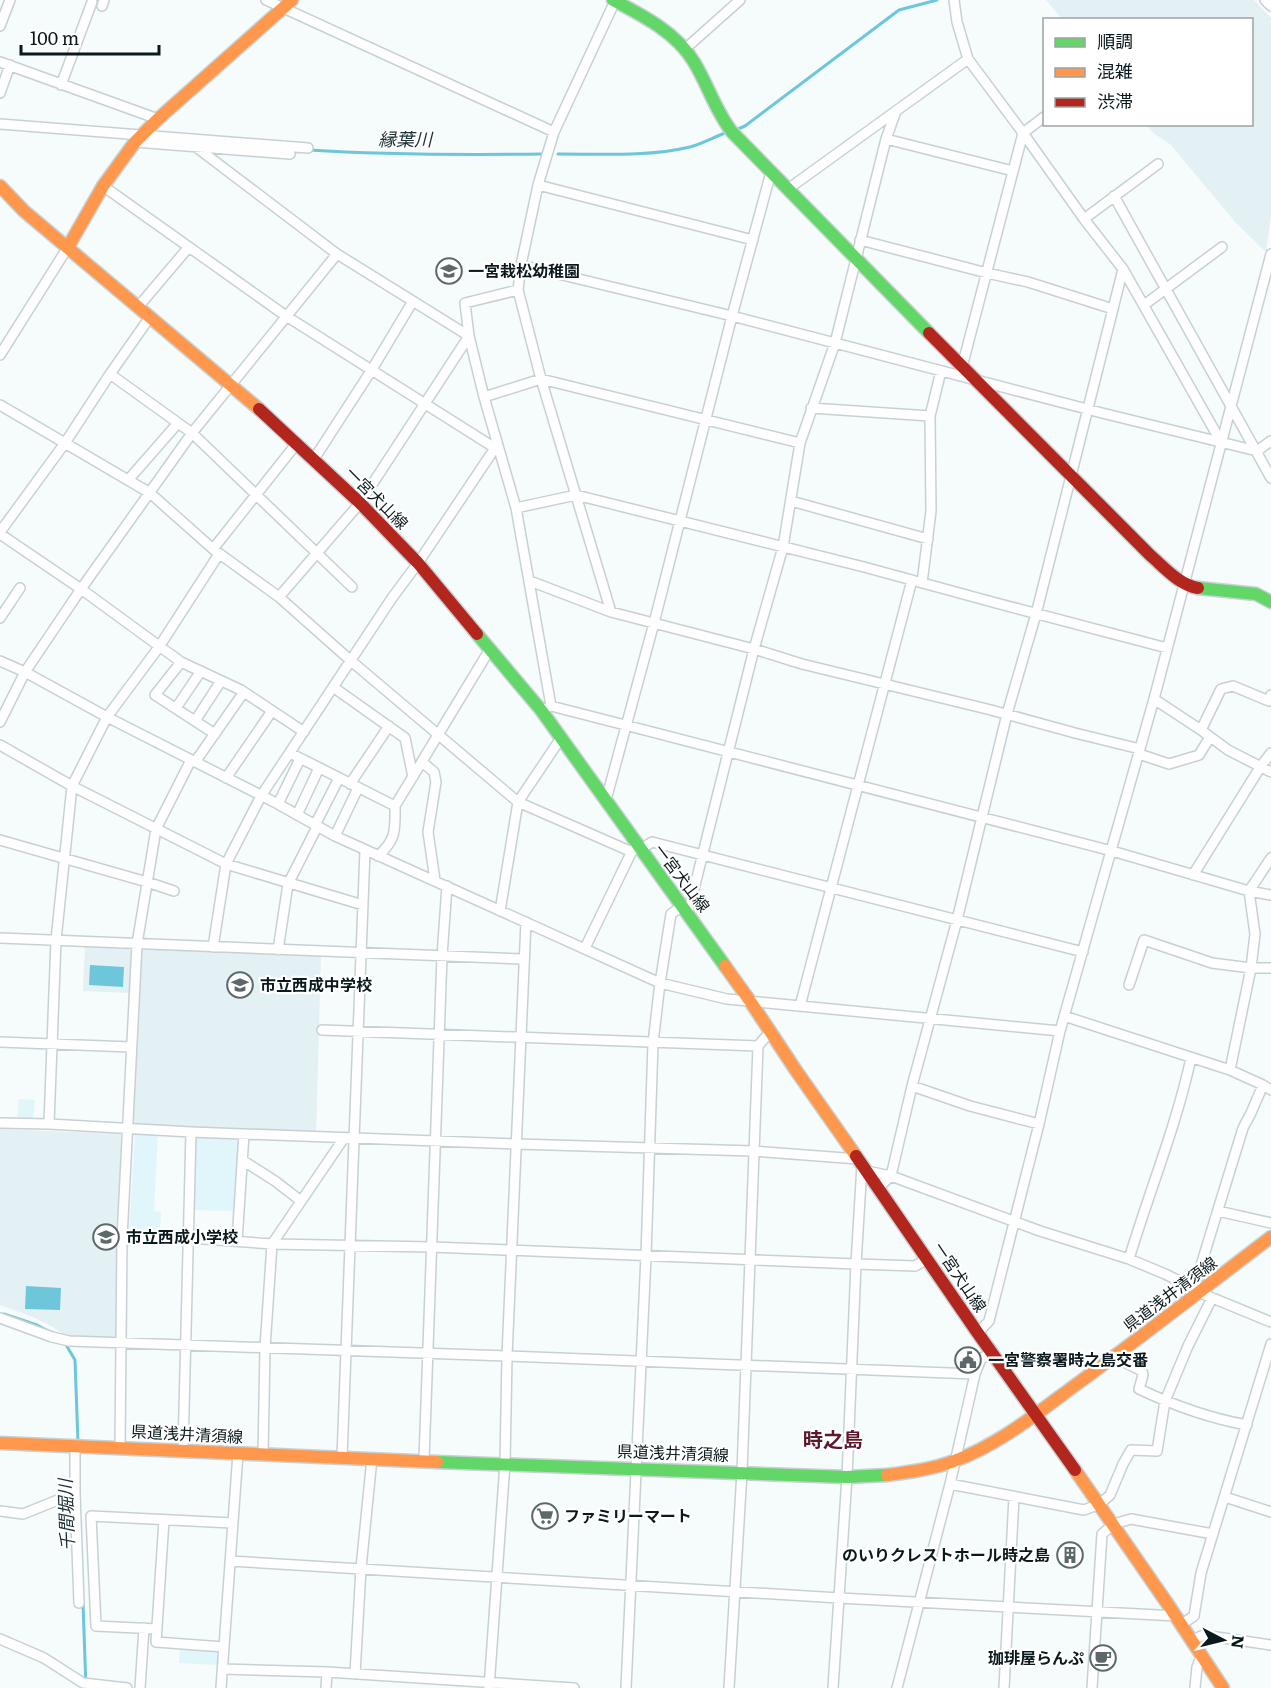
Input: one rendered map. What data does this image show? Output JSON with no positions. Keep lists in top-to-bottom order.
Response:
{
  "streets": {
    "main road": ["一宮犬山線", "県道浅井清須線"]
  },
  "crossings": [
    ["一宮犬山線", "県道浅井清須線"]
  ],
  "districts": ["時之島"],
  "water": ["縁葉川", "千間堀川"],
  "places": {
    "school or university": ["一宮栽松幼稚園", "市立西成中学校", "市立西成小学校"],
    "public building": ["一宮警察署時之島交番"],
    "supermarket": ["ファミリーマート"],
    "building": ["のいりクレストホール時之島"],
    "cafe": ["珈琲屋らんぷ"]
  },
  "legend": ["順調", "混雑", "渋滞"],
  "scale_bar": "100 m",
  "north": "right"
}
